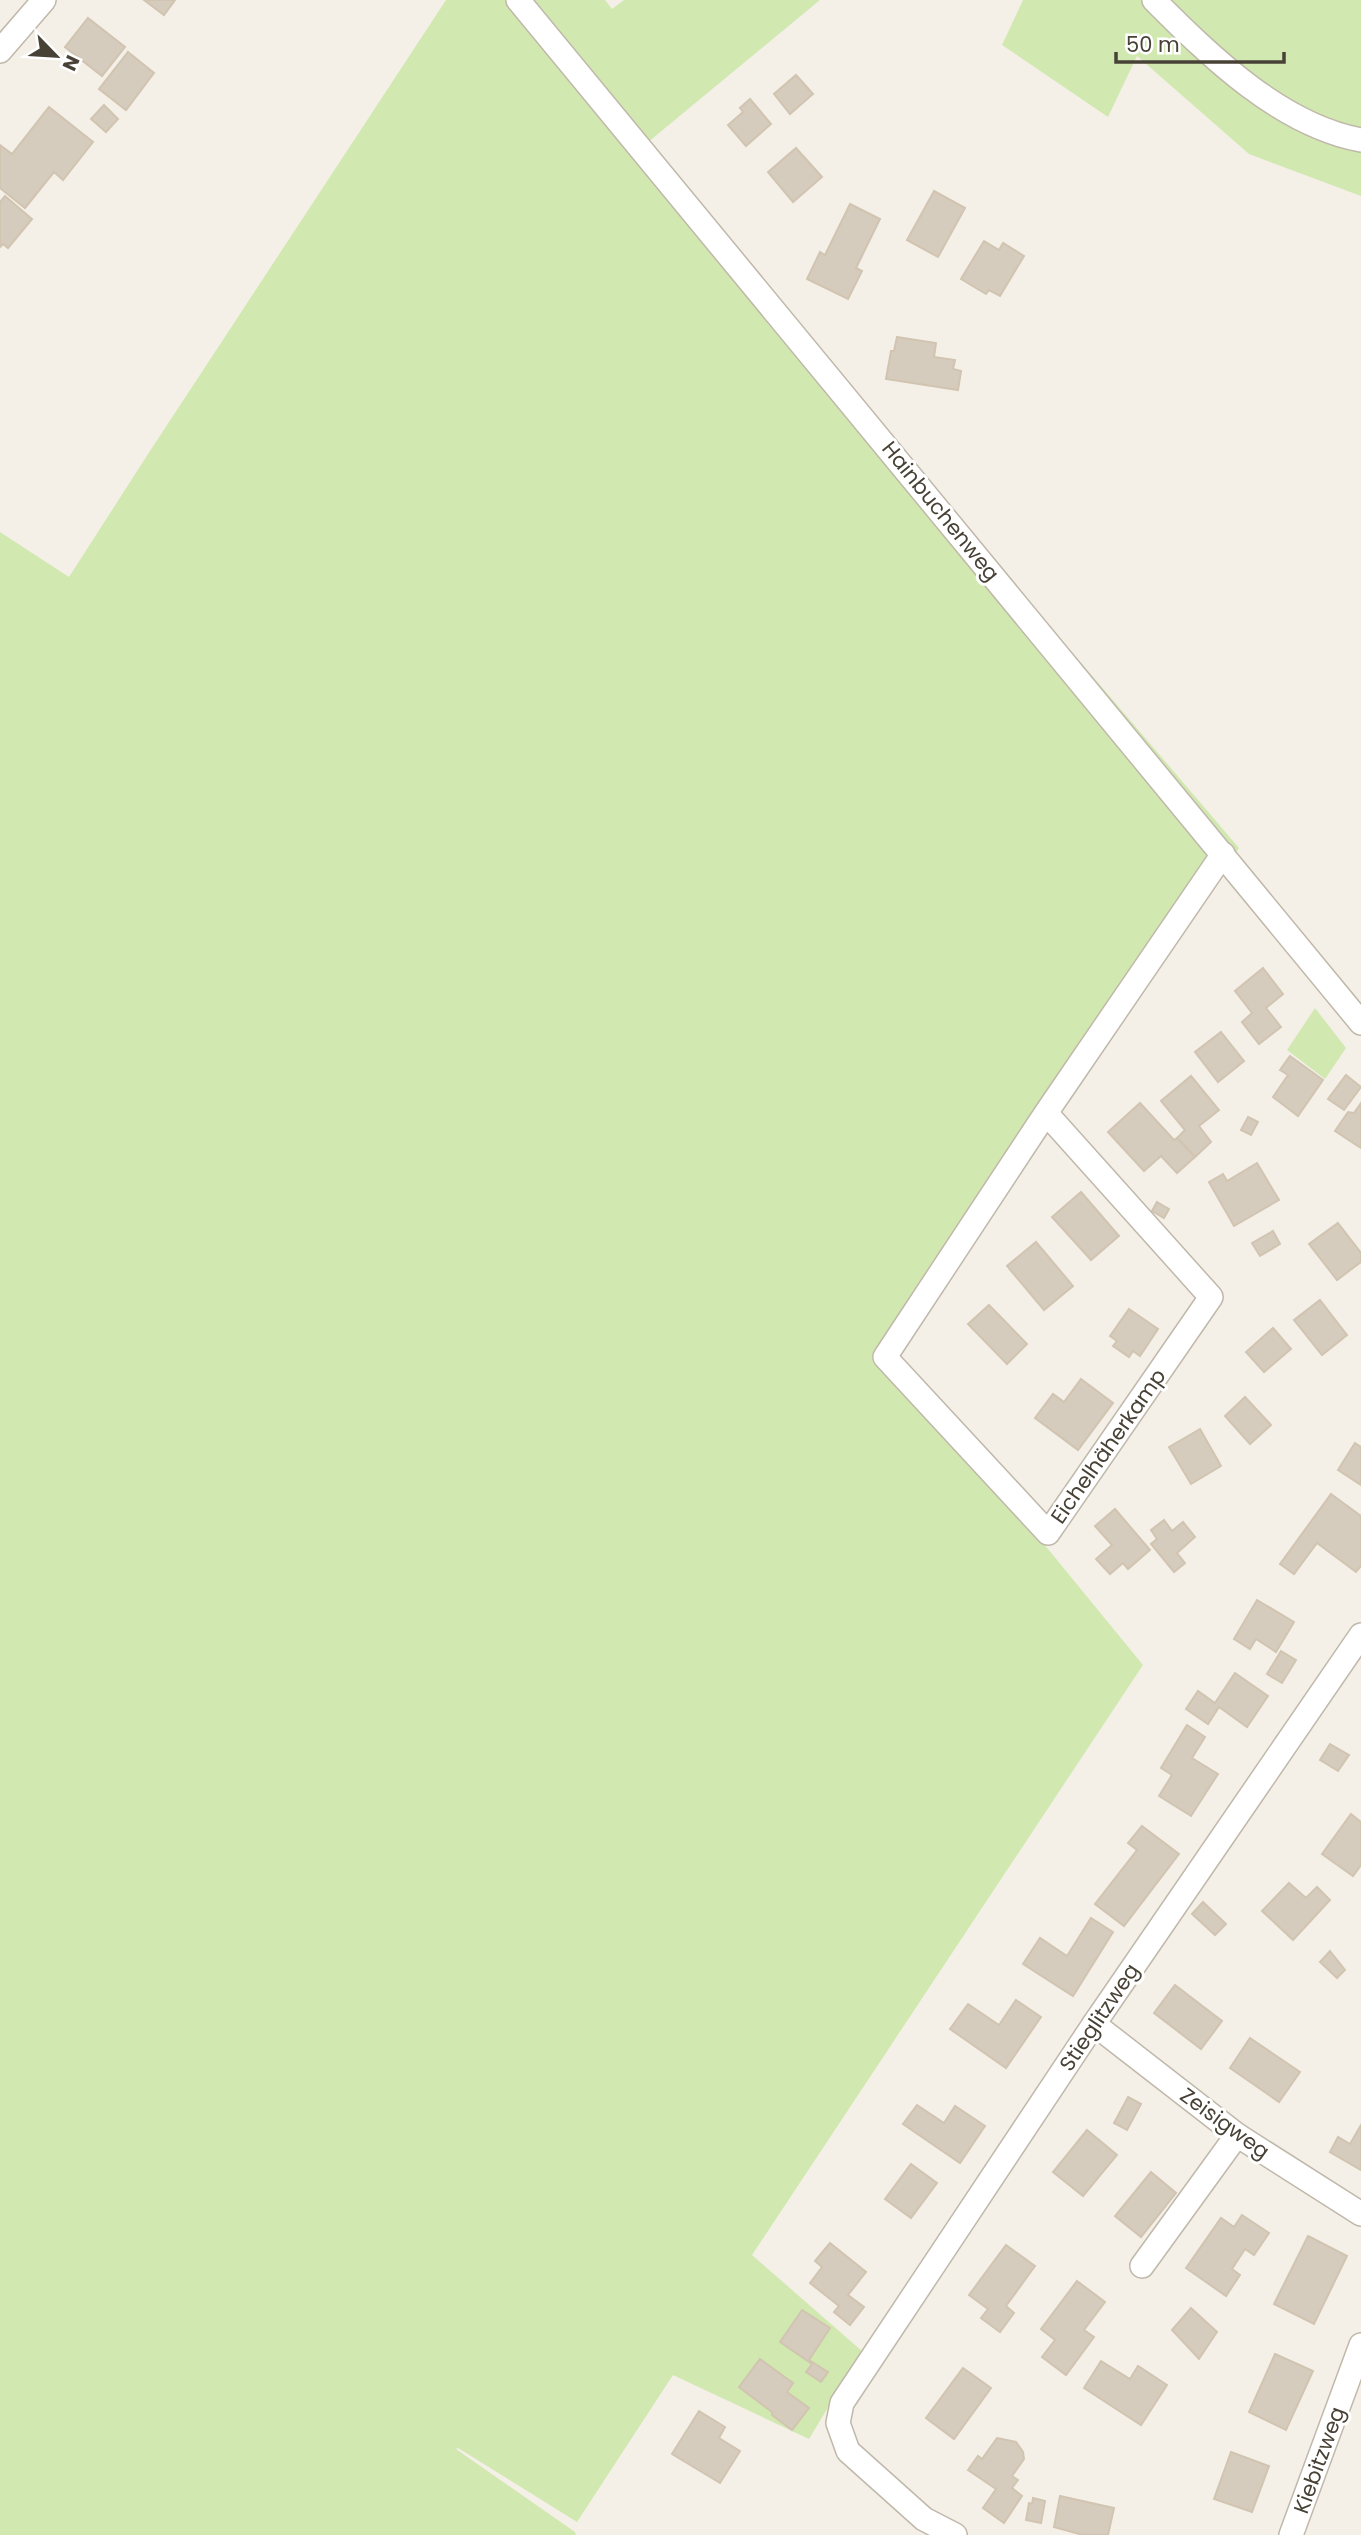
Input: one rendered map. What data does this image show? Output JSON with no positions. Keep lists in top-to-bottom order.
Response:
{
  "streets": {
    "street": [
      "Hainbuchenweg",
      "Eichelhäherkamp",
      "Stieglitzweg",
      "Zeisigweg",
      "Kiebitzweg"
    ]
  },
  "crossings": [
    ["Hainbuchenweg", "Eichelhäherkamp"],
    ["Stieglitzweg", "Zeisigweg"]
  ],
  "scale_bar": "50 m",
  "north": "bottom right"
}
